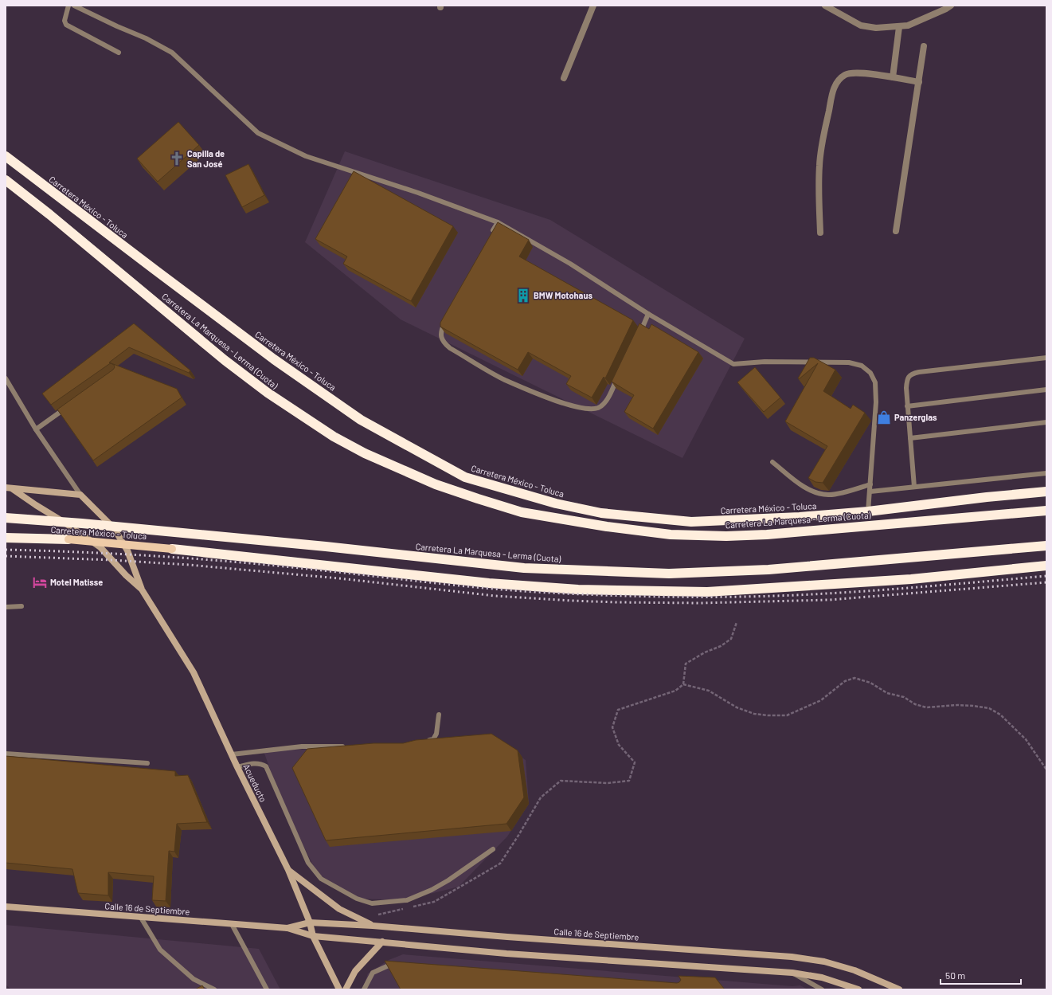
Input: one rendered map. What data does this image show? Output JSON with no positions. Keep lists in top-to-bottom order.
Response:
{
  "streets": {
    "highway": ["Carretera México - Toluca", "Carretera La Marquesa - Lerma (Cuota)"],
    "main road": ["Acueducto", "Calle 16 de Septiembre"]
  },
  "crossings": [
    ["Acueducto", "Calle 16 de Septiembre"]
  ],
  "places": {
    "church": ["Capilla de San José"],
    "building": ["BMW Motohaus"],
    "shop": ["Panzerglas"],
    "hotel": ["Motel Matisse"]
  },
  "scale_bar": "50 m"
}
